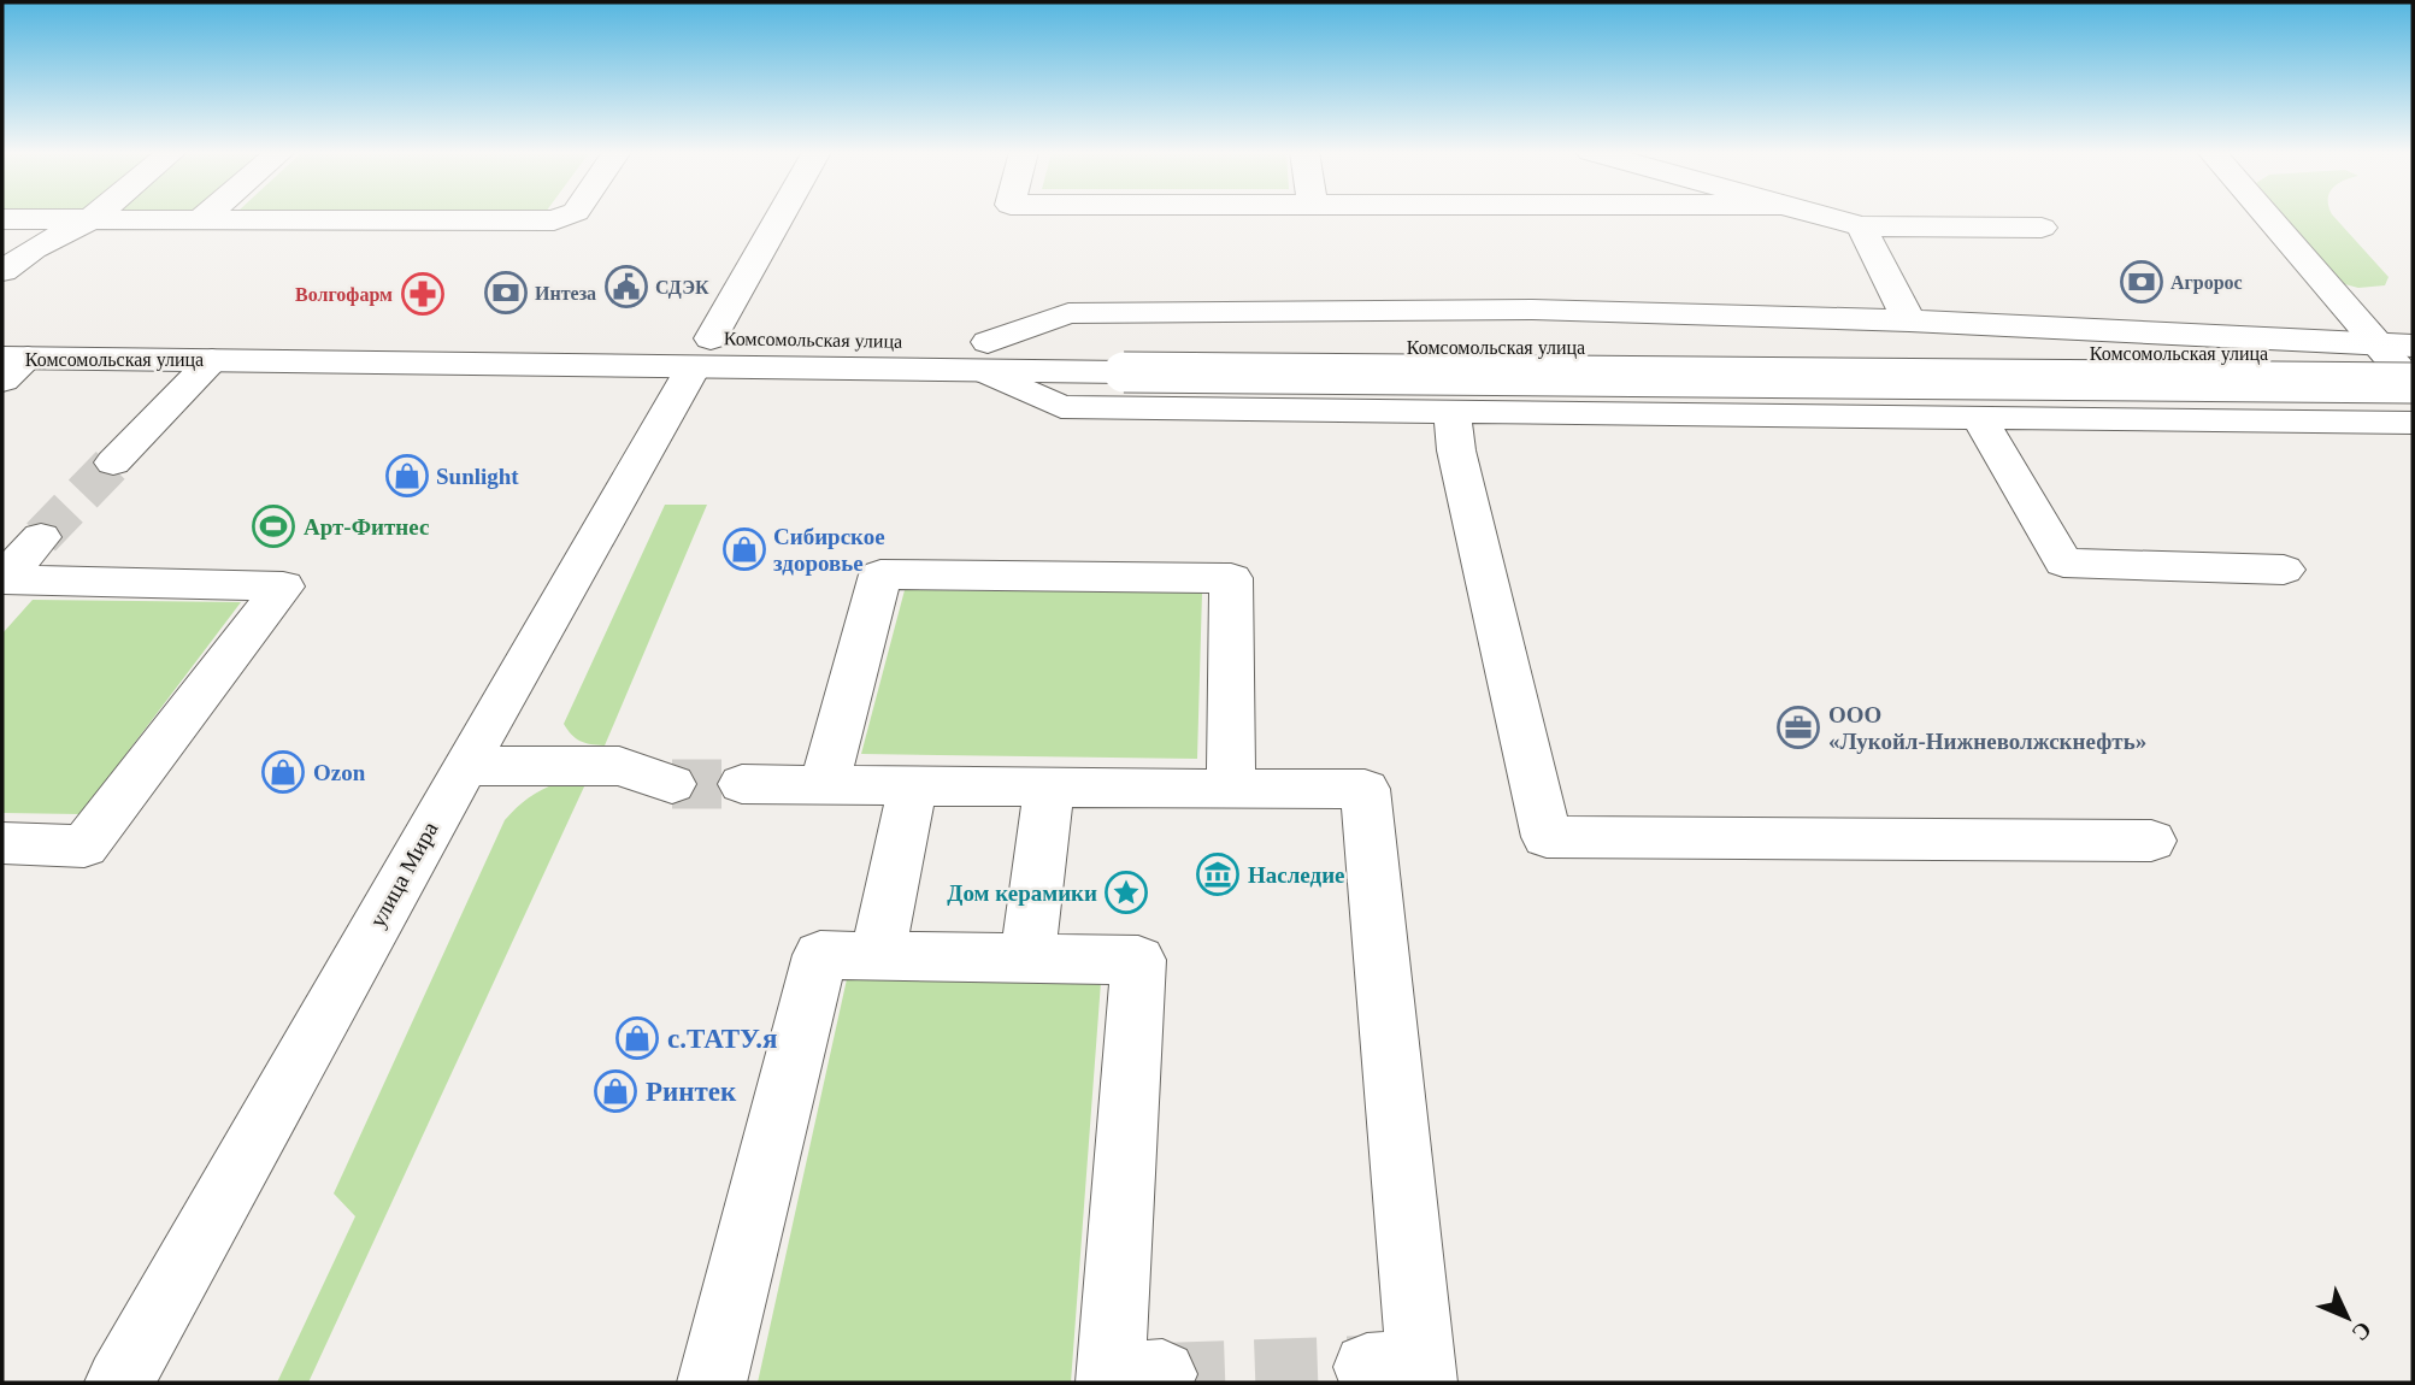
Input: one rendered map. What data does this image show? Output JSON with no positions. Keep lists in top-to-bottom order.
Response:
{
  "streets": {
    "street": ["Комсомольская улица", "улица Мира"]
  },
  "crossings": [
    ["Комсомольская улица", "улица Мира"]
  ],
  "places": {
    "bank": ["Агророс", "Интеза"],
    "public building": ["СДЭК"],
    "pharmacy": ["Волгофарм"],
    "shop": [
      "Sunlight",
      "Сибирское здоровье",
      "Ozon",
      "с.ТАТУ.я",
      "Ринтек"
    ],
    "sports": ["Арт-Фитнес"],
    "office": ["ООО «Лукойл-Нижневолжскнефть»"],
    "museum": ["Наследие"],
    "place": ["Дом керамики"]
  },
  "north": "bottom right"
}
